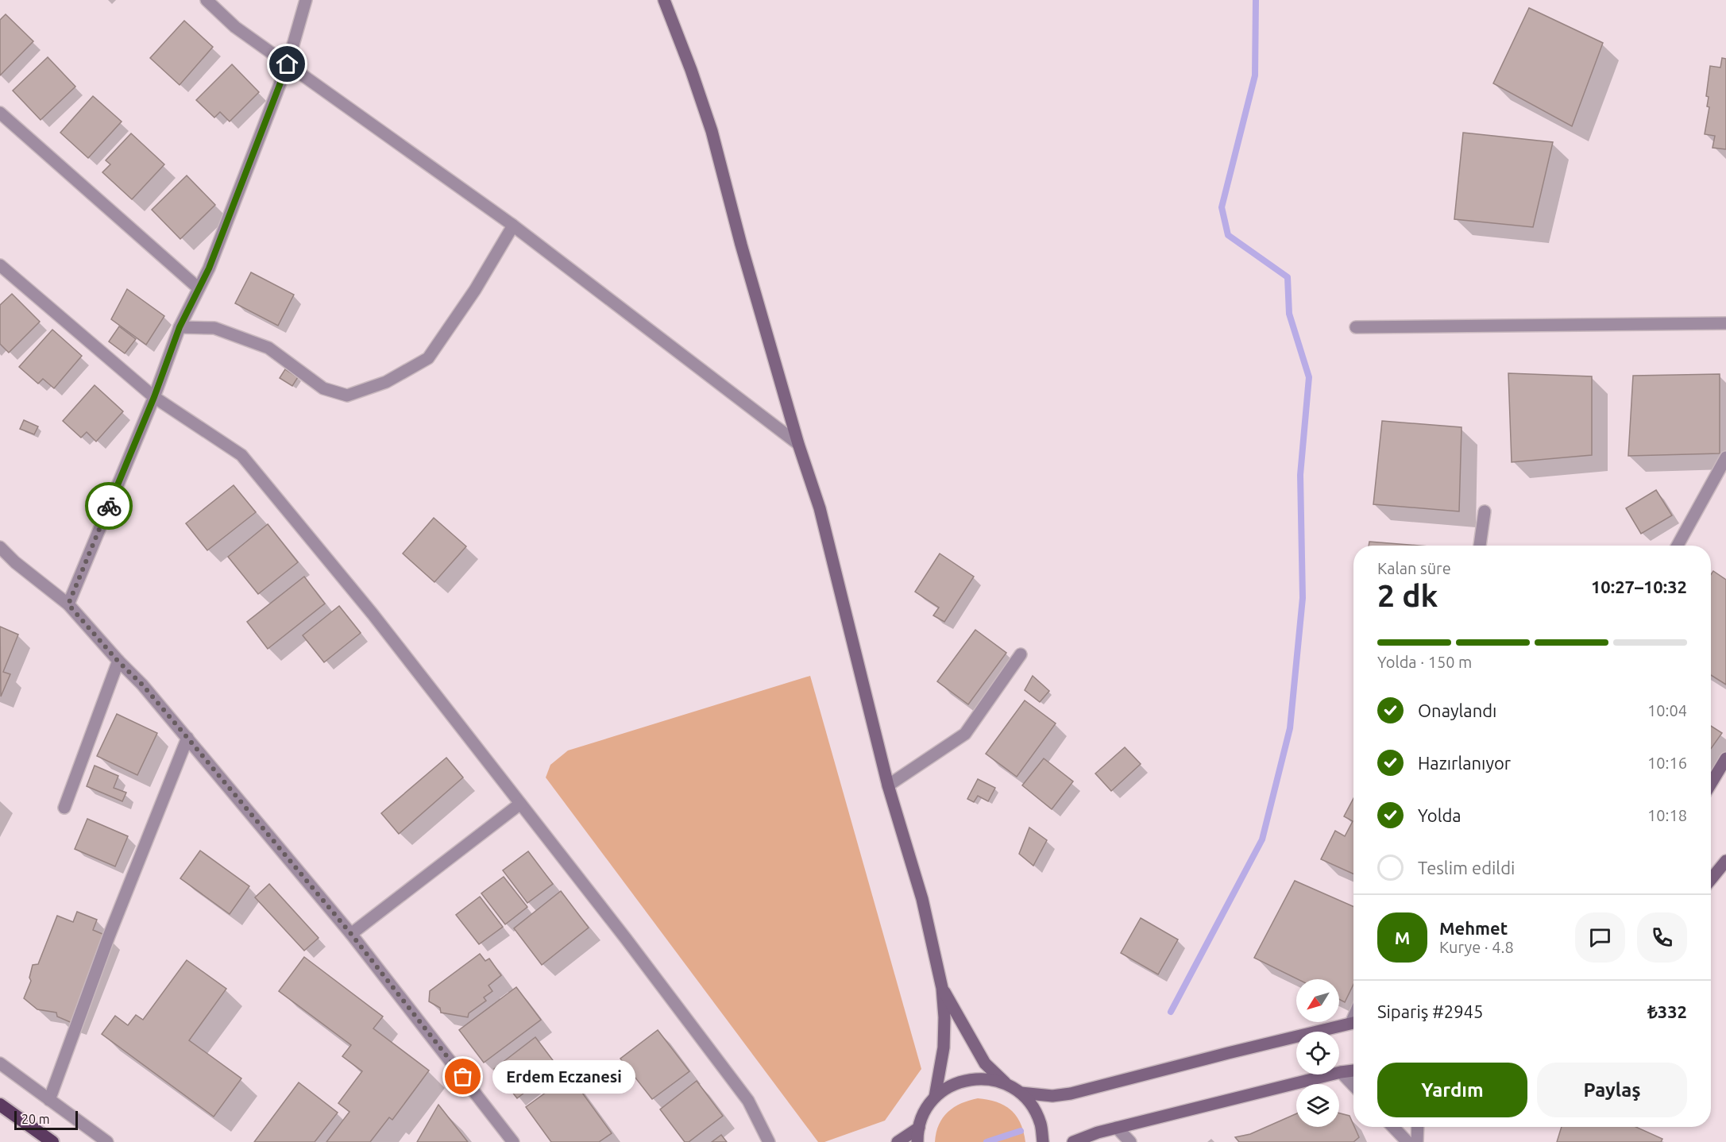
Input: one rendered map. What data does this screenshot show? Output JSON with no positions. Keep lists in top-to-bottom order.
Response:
{
  "places": ["Erdem Eczanesi"],
  "scale_bar": "20 m",
  "north": "bottom left",
  "page": {
    "heading": ["2 dk", "Kalan süre", "10:27–10:32"],
    "panel": [
      "Mehmet",
      "Kurye · 4.8",
      "Sipariş #2945",
      "₺332"
    ],
    "bar": "Yolda · 150 m",
    "list": [
      ["Onaylandı", "10:04"],
      ["Hazırlanıyor", "10:16"],
      ["Yolda", "10:18"],
      "Teslim edildi"
    ],
    "round": "M",
    "buttons": ["Yardım", "Paylaş"],
    "bubble": "Erdem Eczanesi",
    "scale": "20 m"
  }
}
